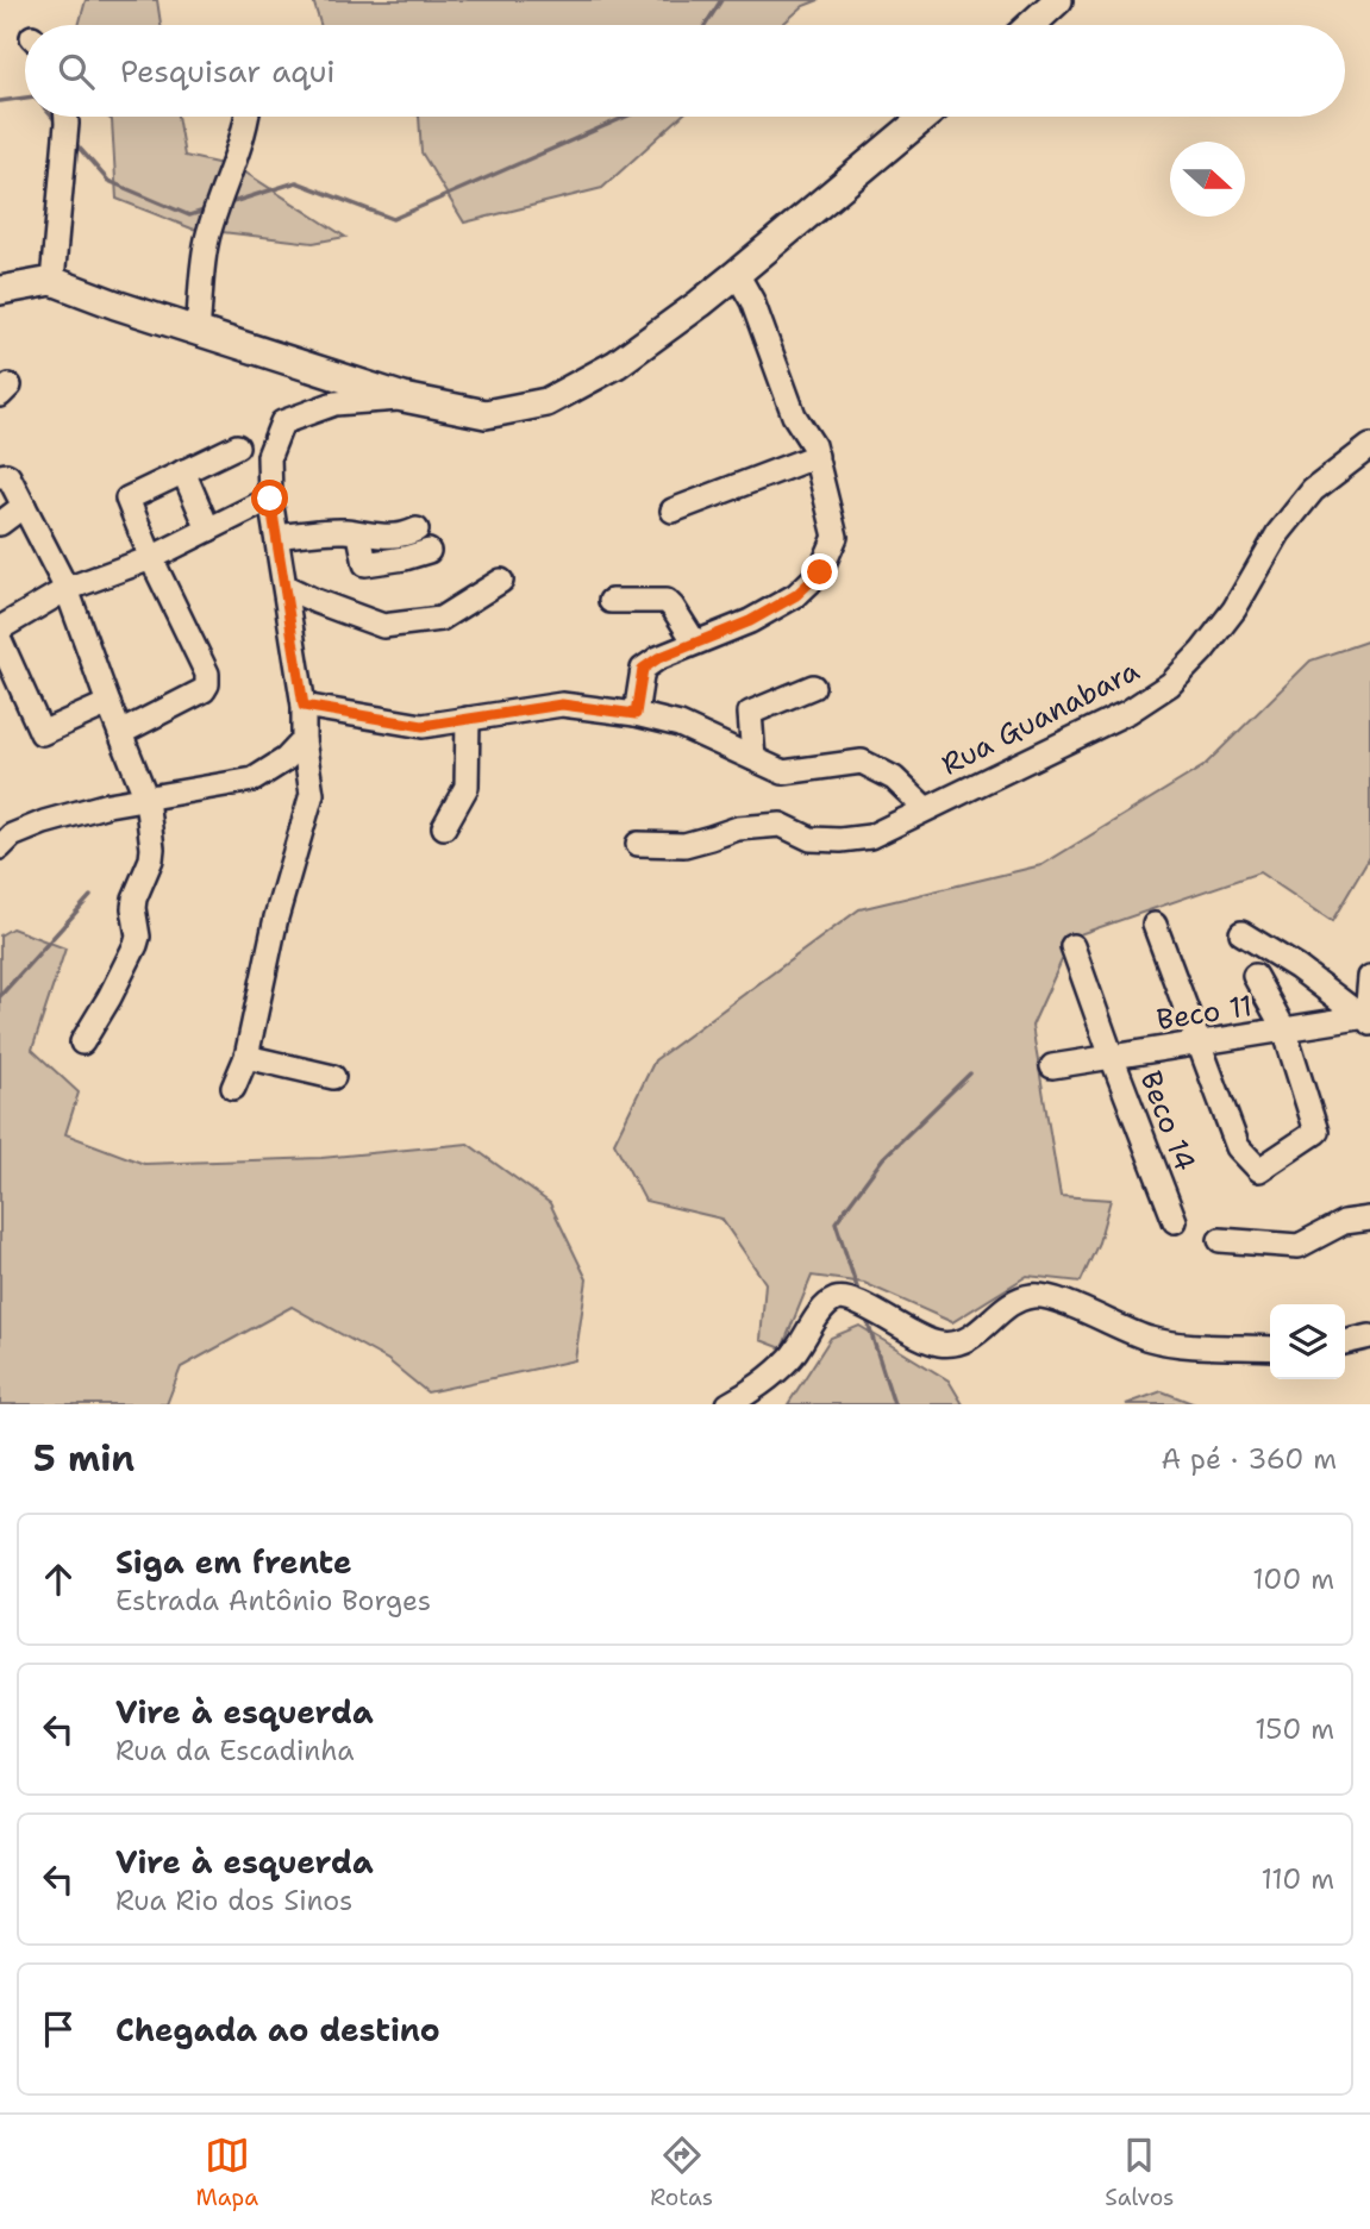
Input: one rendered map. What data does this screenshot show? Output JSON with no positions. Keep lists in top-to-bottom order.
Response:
{
  "streets": {
    "street": ["Rua Guanabara", "Beco 11", "Beco 14"]
  },
  "crossings": [
    ["Beco 11", "Beco 14"]
  ],
  "north": "right",
  "page": {
    "search": "Pesquisar aqui",
    "heading": ["5 min", "A pé · 360 m"],
    "list": [
      ["Siga em frente", "Estrada Antônio Borges", "100 m"],
      ["Vire à esquerda", "Rua da Escadinha", "150 m"],
      ["Vire à esquerda", "Rua Rio dos Sinos", "110 m"],
      "Chegada ao destino"
    ],
    "nav": ["Mapa", "Rotas", "Salvos"]
  }
}
